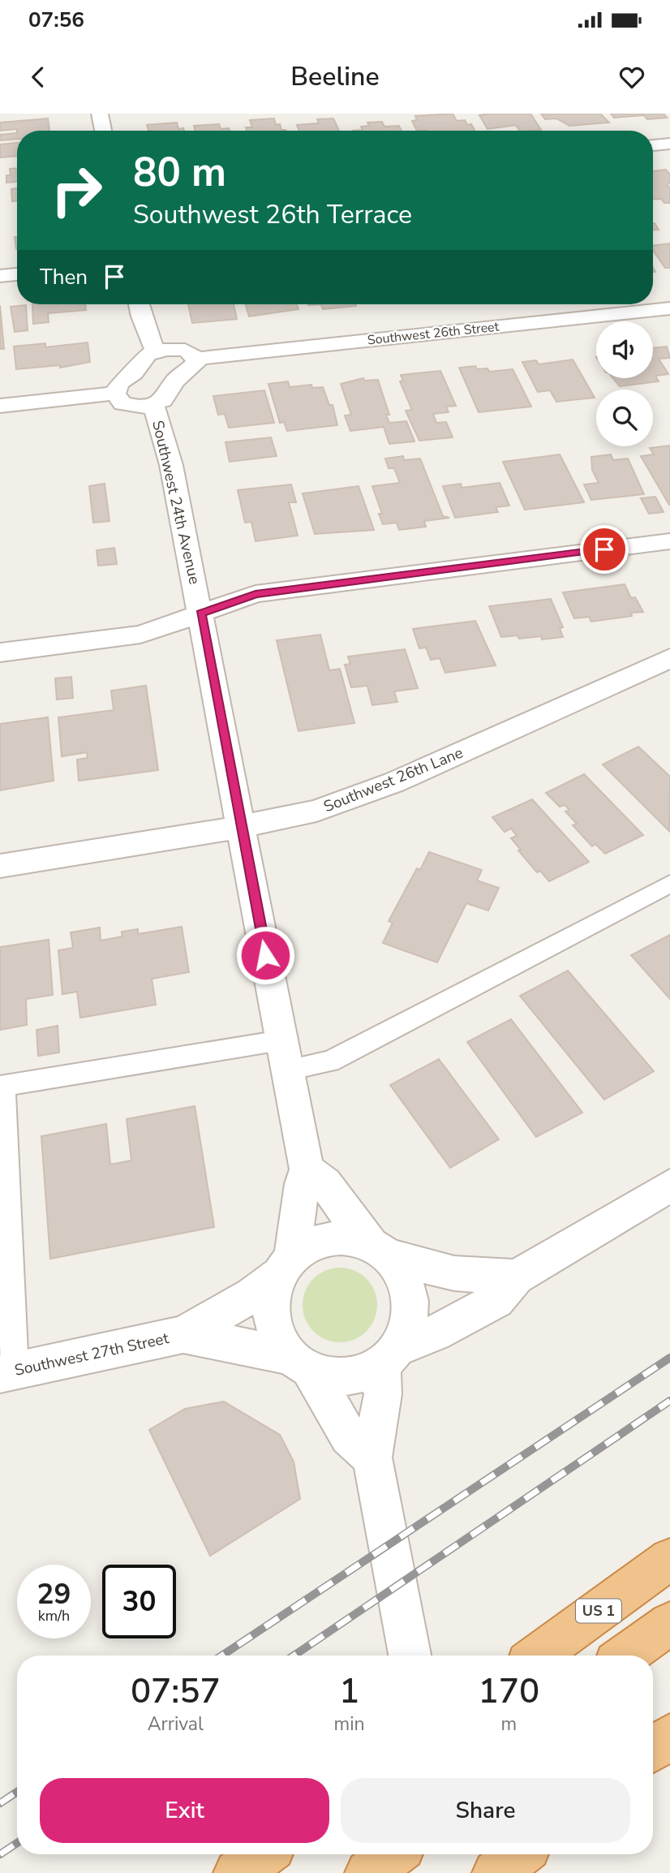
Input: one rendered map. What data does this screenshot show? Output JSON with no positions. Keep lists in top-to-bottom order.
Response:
{
  "streets": {
    "highway": ["US 1"],
    "street": [
      "Southwest 26th Street",
      "Southwest 24th Avenue",
      "Southwest 26th Lane",
      "Southwest 27th Street"
    ]
  },
  "crossings": [
    ["Southwest 24th Avenue", "Southwest 26th Lane"],
    ["Southwest 24th Avenue", "Southwest 27th Street"]
  ],
  "page": {
    "status": "07:56",
    "header": "Beeline",
    "turn": ["80 m", "Southwest 26th Terrace"],
    "then": "Then",
    "speed": "29 km/h",
    "limit": "30",
    "eta": [
      "07:57",
      "Arrival",
      "1",
      "min",
      "170",
      "m"
    ],
    "buttons": ["Exit", "Share"]
  }
}
